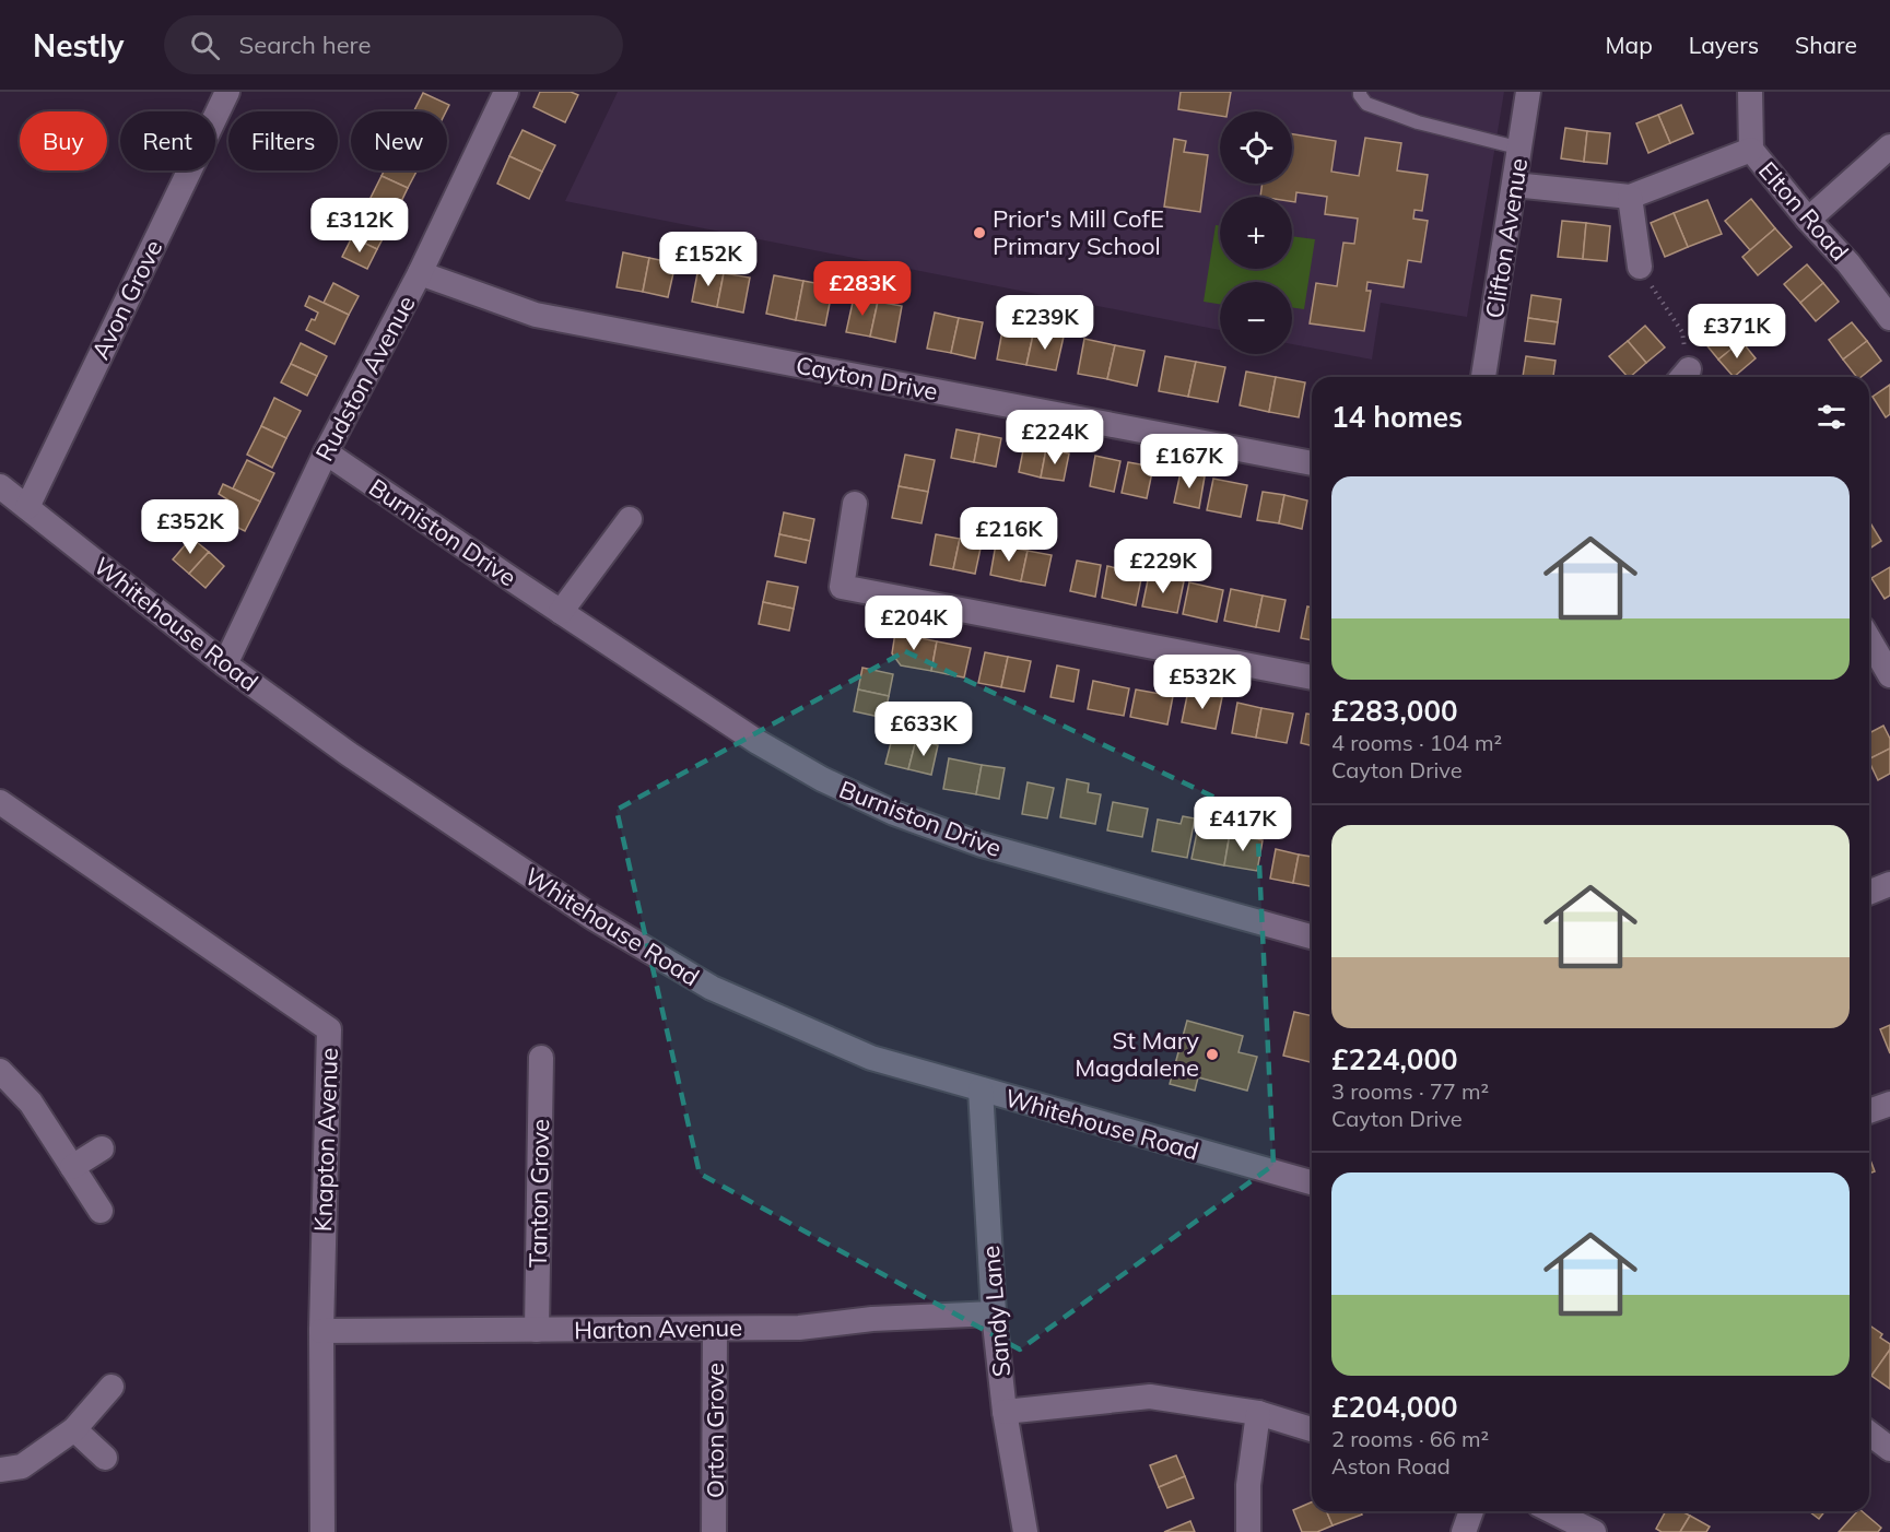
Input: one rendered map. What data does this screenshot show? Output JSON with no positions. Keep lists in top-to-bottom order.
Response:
{
  "streets": {
    "street": [
      "Elton Road",
      "Clifton Avenue",
      "Avon Grove",
      "Rudston Avenue",
      "Cayton Drive",
      "Burniston Drive",
      "Whitehouse Road",
      "Knapton Avenue",
      "Tanton Grove",
      "Sandy Lane",
      "Harton Avenue",
      "Orton Grove"
    ]
  },
  "crossings": [
    ["Avon Grove", "Whitehouse Road"],
    ["Rudston Avenue", "Cayton Drive"],
    ["Rudston Avenue", "Burniston Drive"],
    ["Rudston Avenue", "Whitehouse Road"],
    ["Whitehouse Road", "Sandy Lane"],
    ["Knapton Avenue", "Harton Avenue"],
    ["Tanton Grove", "Harton Avenue"],
    ["Sandy Lane", "Harton Avenue"],
    ["Harton Avenue", "Orton Grove"]
  ],
  "places": ["Prior's Mill CofE Primary School", "St Mary Magdalene"],
  "page": {
    "header": "Nestly",
    "search": "Search here",
    "nav": ["Map", "Layers", "Share"],
    "map_buttons": ["+", "−"],
    "chip": [
      "Buy",
      "Rent",
      "Filters",
      "New"
    ],
    "price": [
      "£312K",
      "£152K",
      "£283K",
      "£239K",
      "£371K",
      "£224K",
      "£167K",
      "£352K",
      "£216K",
      "£229K",
      "£204K",
      "£532K",
      "£633K",
      "£417K"
    ],
    "heading": "14 homes",
    "list": [
      {
        "name": "£283,000",
        "note": "4 rooms · 104 m² · Cayton Drive"
      },
      {
        "name": "£224,000",
        "note": "3 rooms · 77 m² · Cayton Drive"
      },
      {
        "name": "£204,000",
        "note": "2 rooms · 66 m² · Aston Road"
      }
    ]
  }
}
